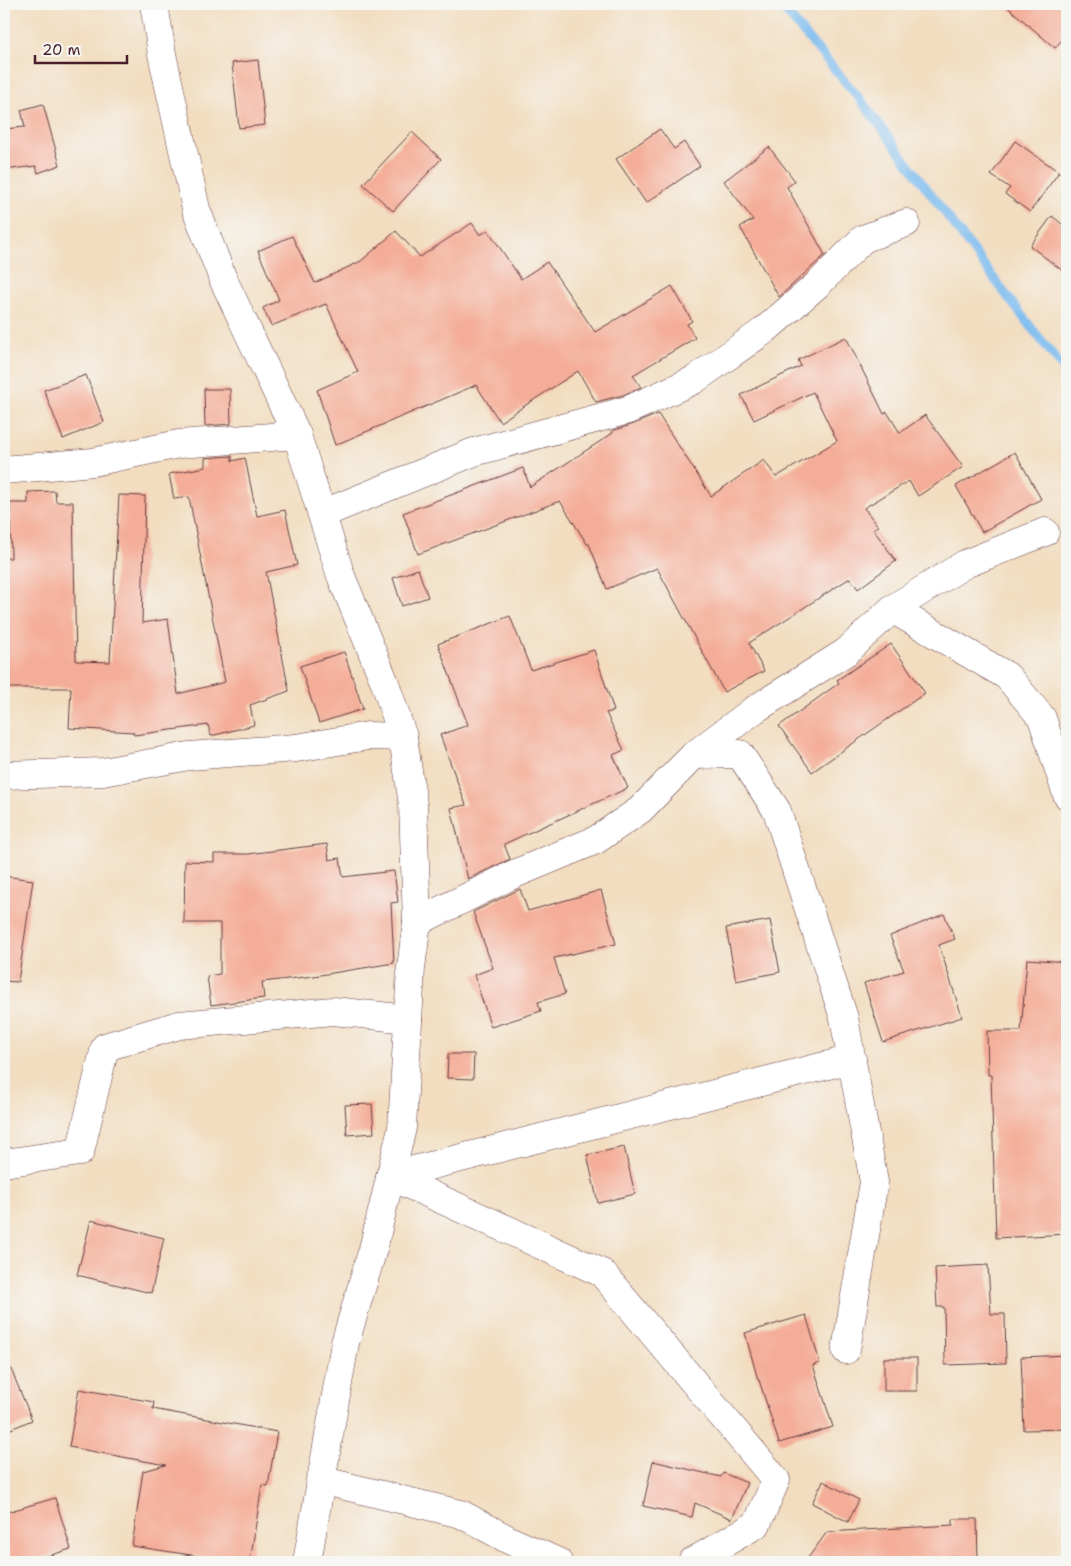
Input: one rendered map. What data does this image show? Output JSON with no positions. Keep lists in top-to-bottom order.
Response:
{
  "scale_bar": "20 m"
}
